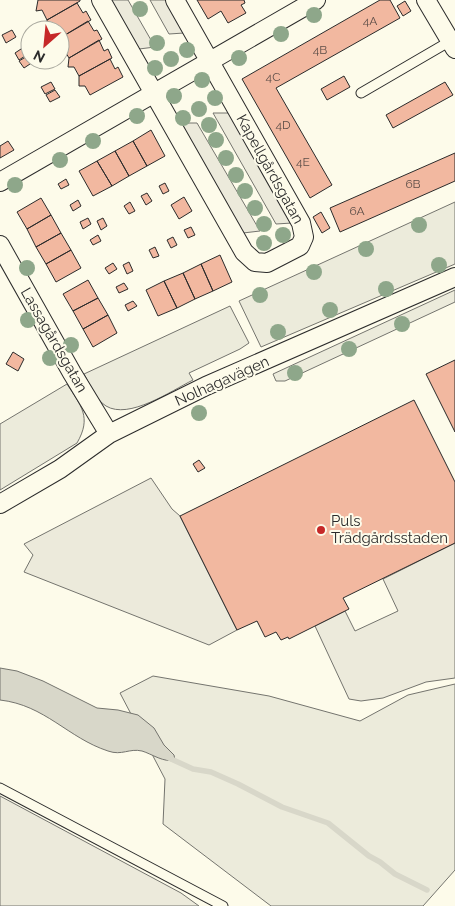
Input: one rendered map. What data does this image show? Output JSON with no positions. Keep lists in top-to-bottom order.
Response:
{
  "streets": {
    "street": ["Kapellgårdsgatan", "Lassagårdsgatan", "Nolhagavägen"]
  },
  "crossings": [
    ["Lassagårdsgatan", "Nolhagavägen"]
  ],
  "places": ["Puls Trädgårdsstaden"],
  "house_numbers": [
    "4A",
    "4B",
    "4C",
    "4D",
    "4E",
    "6B",
    "6A"
  ],
  "north": "bottom left"
}
